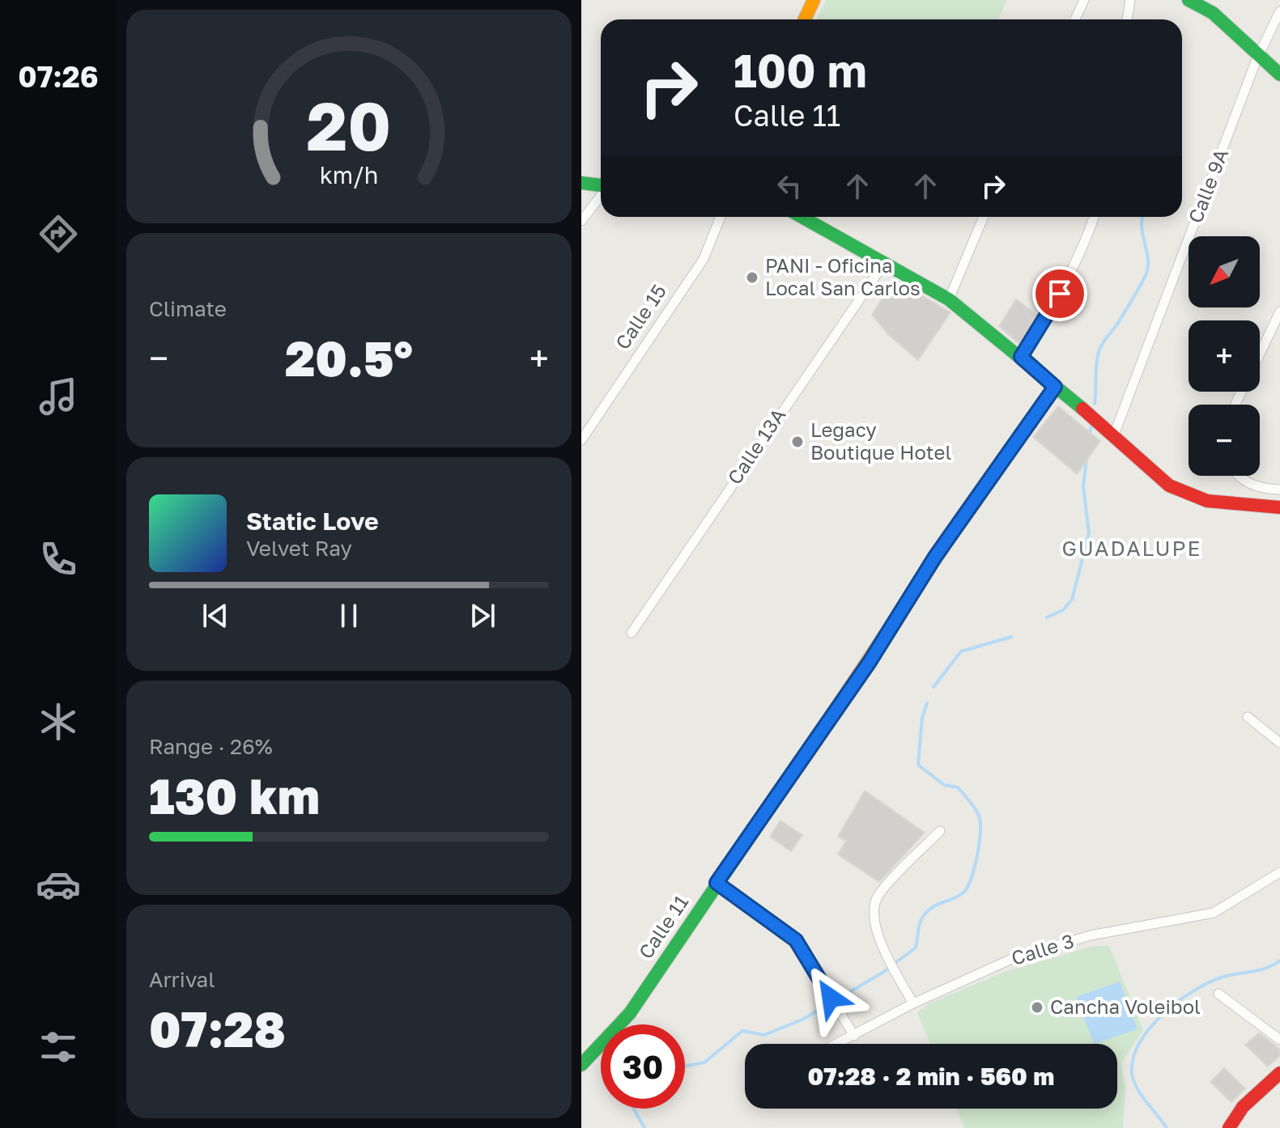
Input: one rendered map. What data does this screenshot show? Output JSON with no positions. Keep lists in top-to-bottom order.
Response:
{
  "streets": {
    "street": [
      "Calle 9A",
      "Calle 15",
      "Calle 13A",
      "Calle 11",
      "Calle 3"
    ]
  },
  "districts": ["GUADALUPE"],
  "places": ["PANI - Oficina Local San Carlos", "Legacy Boutique Hotel", "Cancha Voleibol"],
  "north": "bottom left",
  "page": {
    "tabs": "07:26",
    "turn": ["100 m", "Calle 11"],
    "tile": [
      "Climate",
      ["Range · 26%", "130 km"],
      ["Arrival", "07:28"]
    ],
    "map_buttons": ["+", "−"],
    "heat": ["−", "20.5°", "+"],
    "song": ["Static Love", "Velvet Ray"],
    "limit": "30",
    "trip": "07:28 · 2 min · 560 m",
    "gauge": ["20", "km/h"]
  }
}
